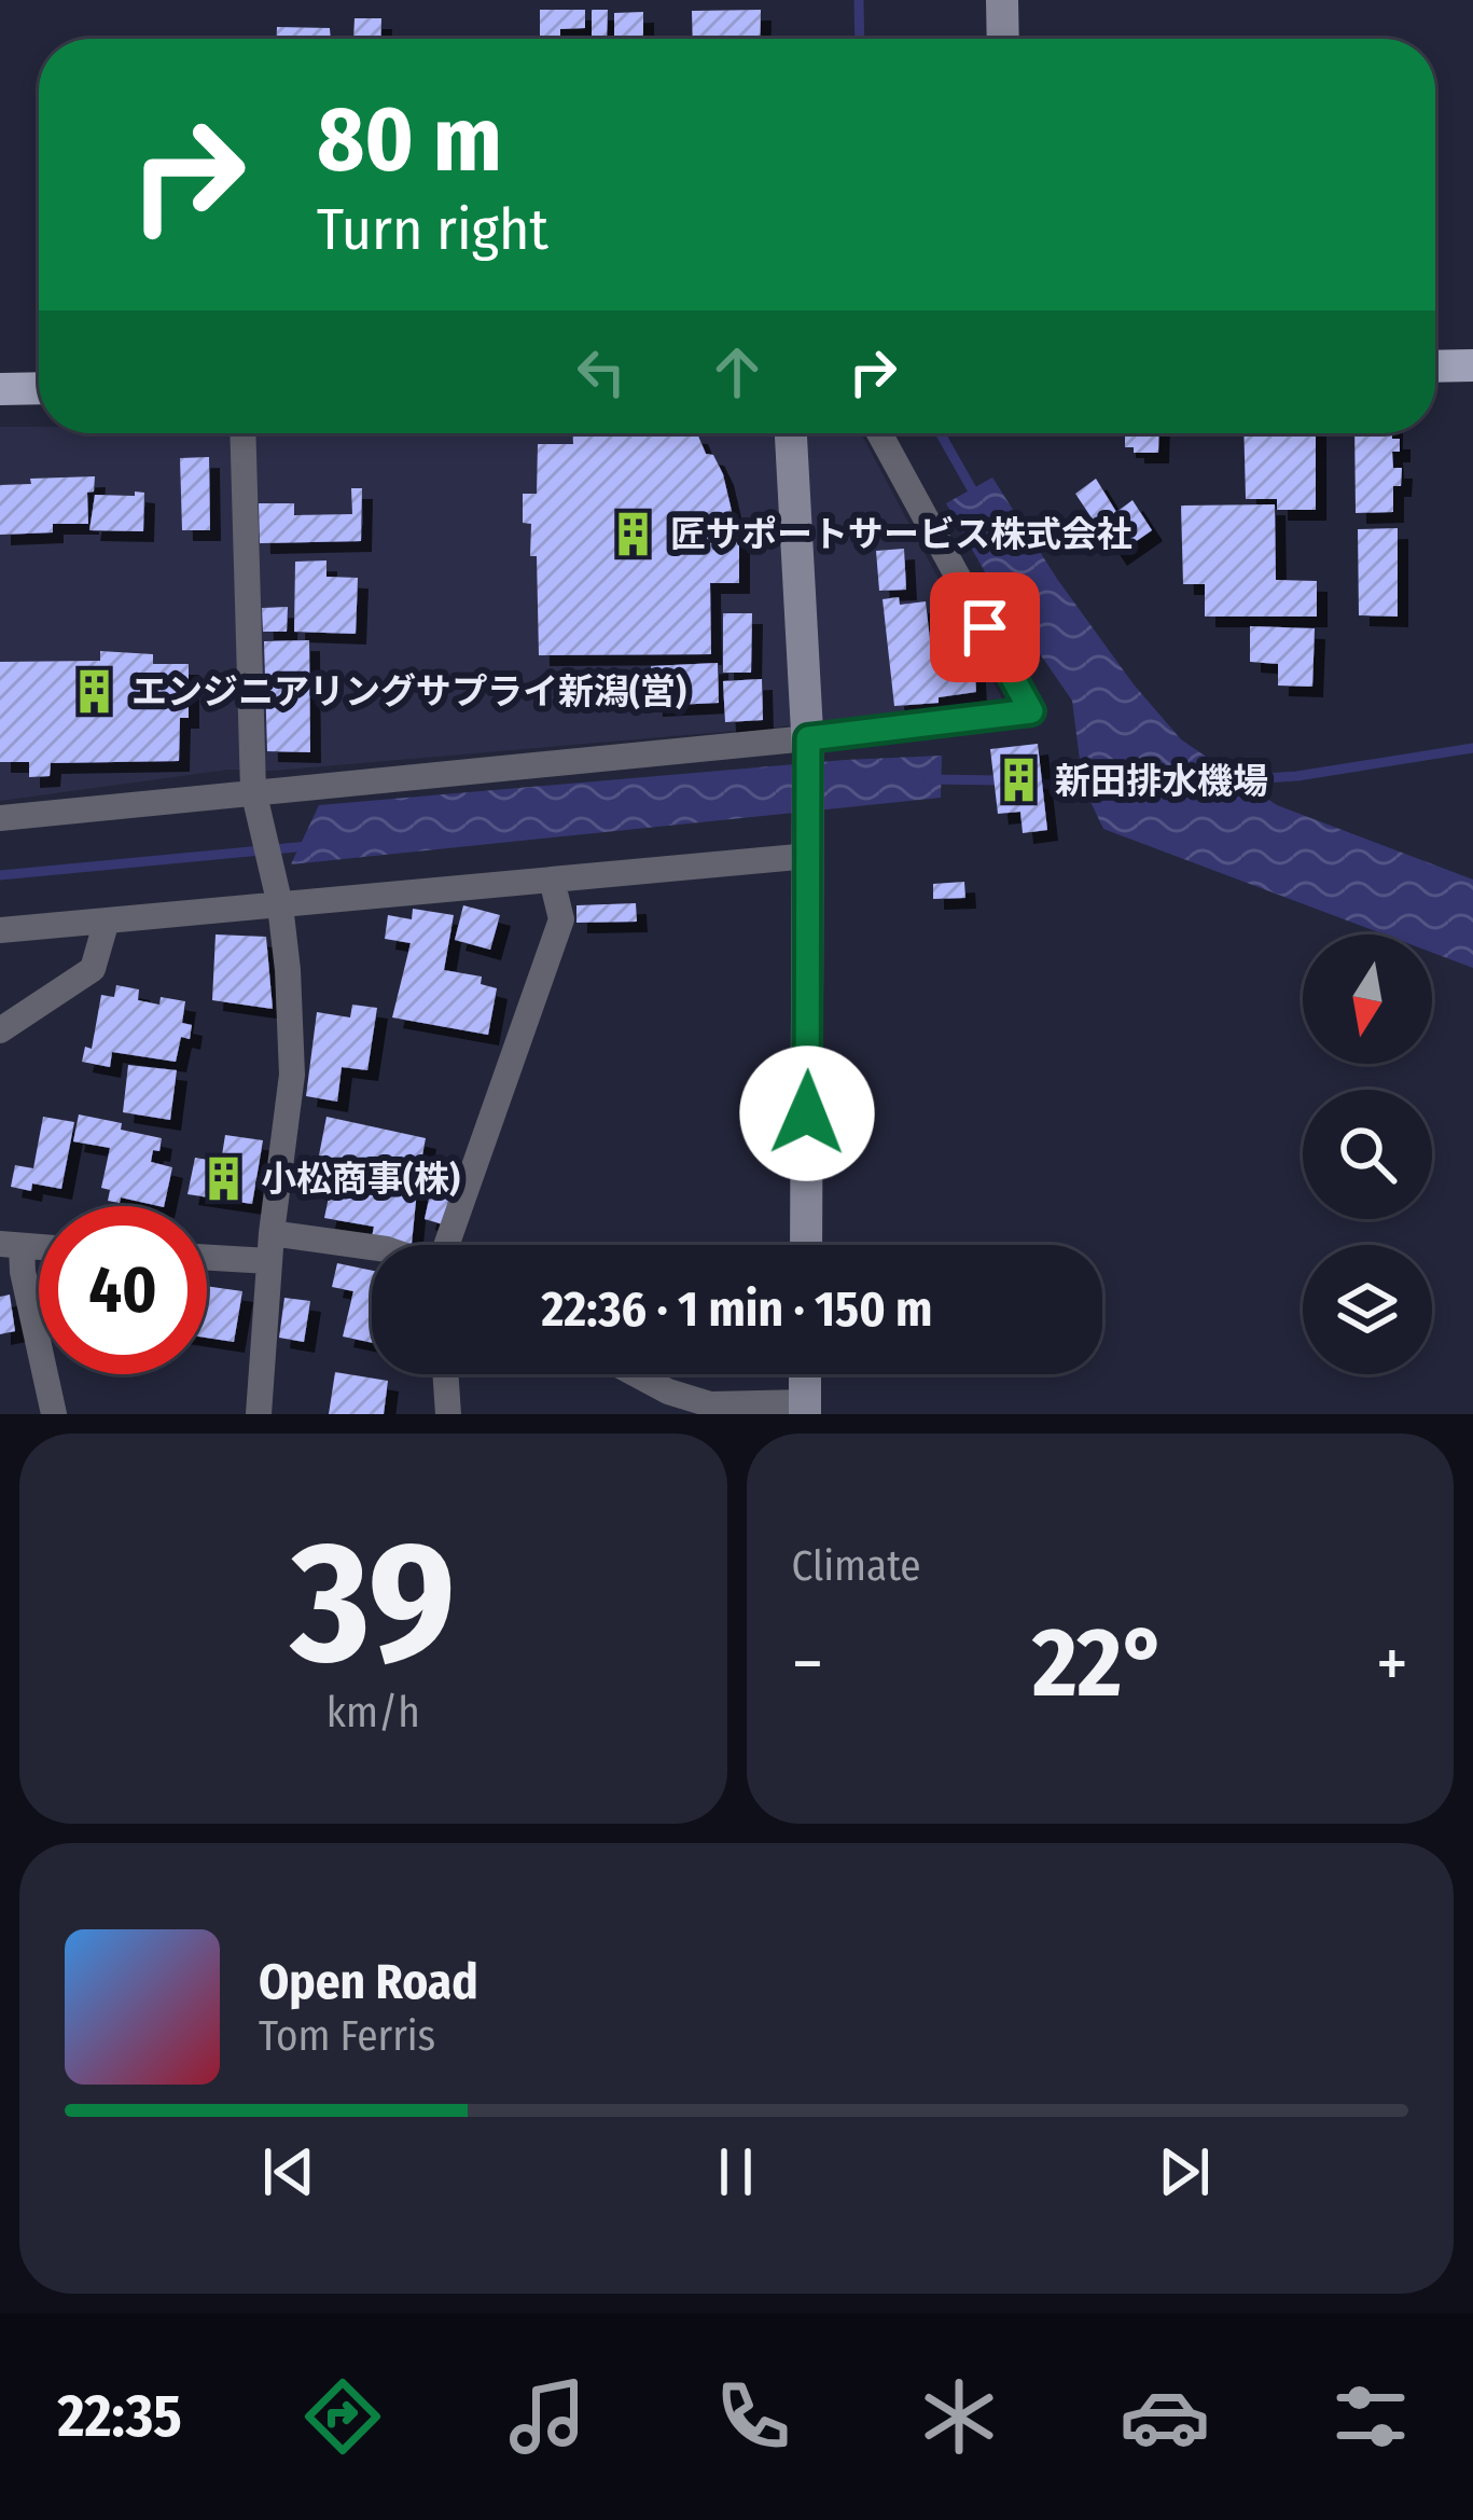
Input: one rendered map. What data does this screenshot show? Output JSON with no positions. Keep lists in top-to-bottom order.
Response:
{
  "places": {
    "building": [
      "匠サポートサービス株式会社",
      "エンジニアリングサプライ新潟(営)",
      "新田排水機場",
      "小松商事(株)"
    ]
  },
  "north": "bottom",
  "page": {
    "turn": ["80 m", "Turn right"],
    "limit": "40",
    "trip": "22:36 · 1 min · 150 m",
    "tile": [
      ["39", "km/h"],
      "Climate"
    ],
    "heat": ["−", "22°", "+"],
    "song": ["Open Road", "Tom Ferris"],
    "tabs": "22:35"
  }
}
